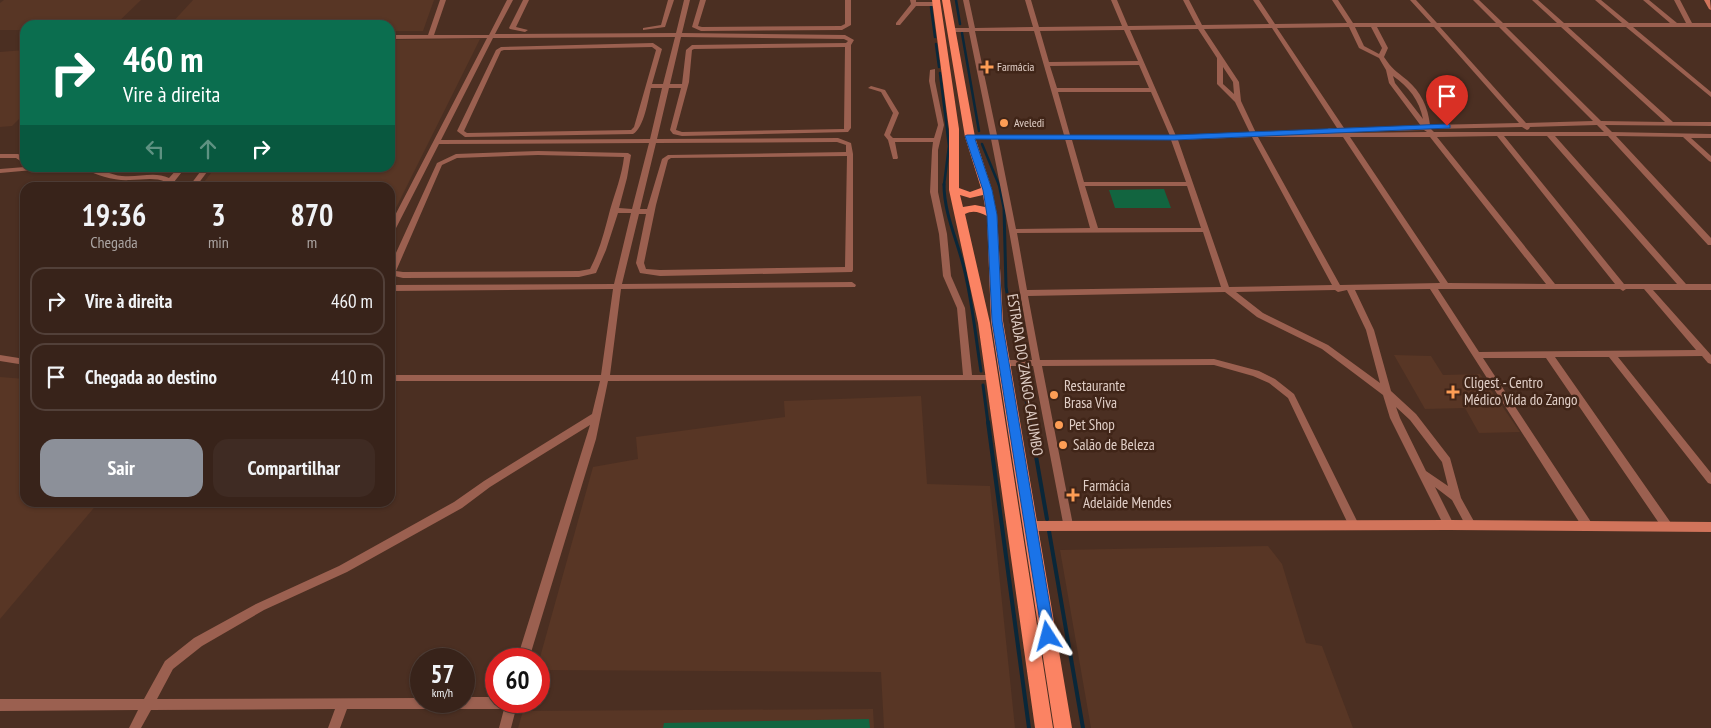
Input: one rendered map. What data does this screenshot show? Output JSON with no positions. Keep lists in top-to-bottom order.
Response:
{
  "streets": {
    "main road": ["ESTRADA DO ZANGO-CALUMBO"]
  },
  "places": {
    "health": ["Farmácia", "Cligest - Centro Médico Vida do Zango", "Farmácia Adelaide Mendes"],
    "other": [
      "Aveledi",
      "Restaurante Brasa Viva",
      "Pet Shop",
      "Salão de Beleza"
    ]
  },
  "page": {
    "turn": ["460 m", "Vire à direita"],
    "eta": [
      "19:36",
      "Chegada",
      "3",
      "min",
      "870",
      "m"
    ],
    "list": [
      {
        "name": "Vire à direita",
        "value": "460 m"
      },
      {
        "name": "Chegada ao destino",
        "value": "410 m"
      }
    ],
    "buttons": ["Sair", "Compartilhar"],
    "speed": "57 km/h",
    "limit": "60"
  }
}
